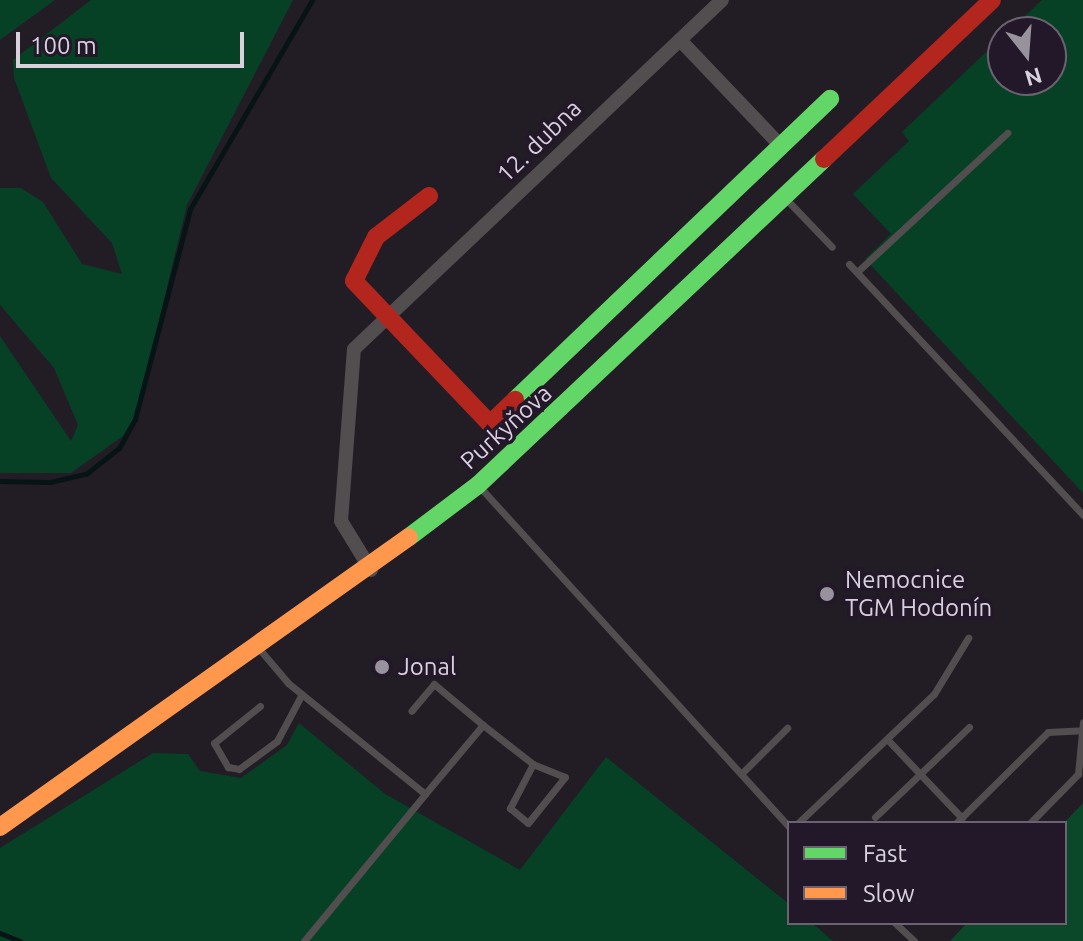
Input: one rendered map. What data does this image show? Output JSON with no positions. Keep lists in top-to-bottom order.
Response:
{
  "streets": {
    "street": ["12. dubna", "Purkyňova"]
  },
  "crossings": [
    ["12. dubna", "Purkyňova"]
  ],
  "places": ["Nemocnice TGM Hodonín", "Jonal"],
  "legend": ["Fast", "Slow"],
  "scale_bar": "100 m",
  "north": "bottom"
}
